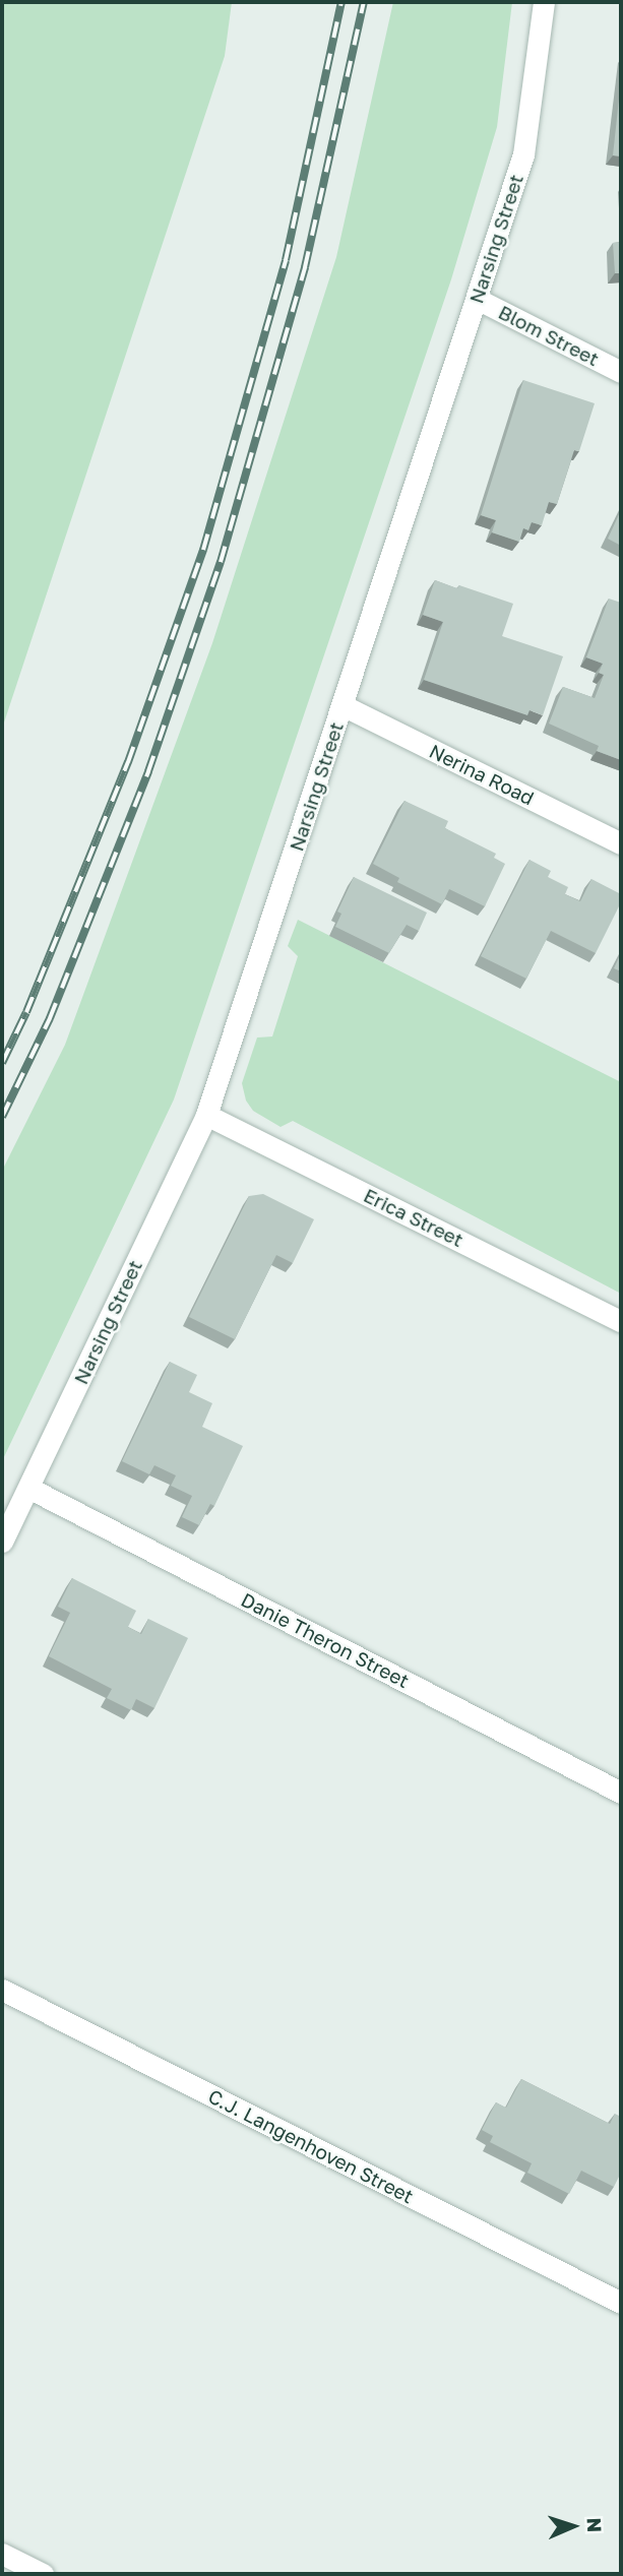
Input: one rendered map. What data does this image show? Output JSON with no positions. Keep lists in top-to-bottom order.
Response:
{
  "streets": {
    "street": [
      "Narsing Street",
      "Blom Street",
      "Nerina Road",
      "Erica Street",
      "Danie Theron Street",
      "C.J. Langenhoven Street"
    ]
  },
  "crossings": [
    ["Narsing Street", "Blom Street"],
    ["Narsing Street", "Nerina Road"],
    ["Narsing Street", "Erica Street"],
    ["Narsing Street", "Danie Theron Street"]
  ],
  "north": "right"
}
